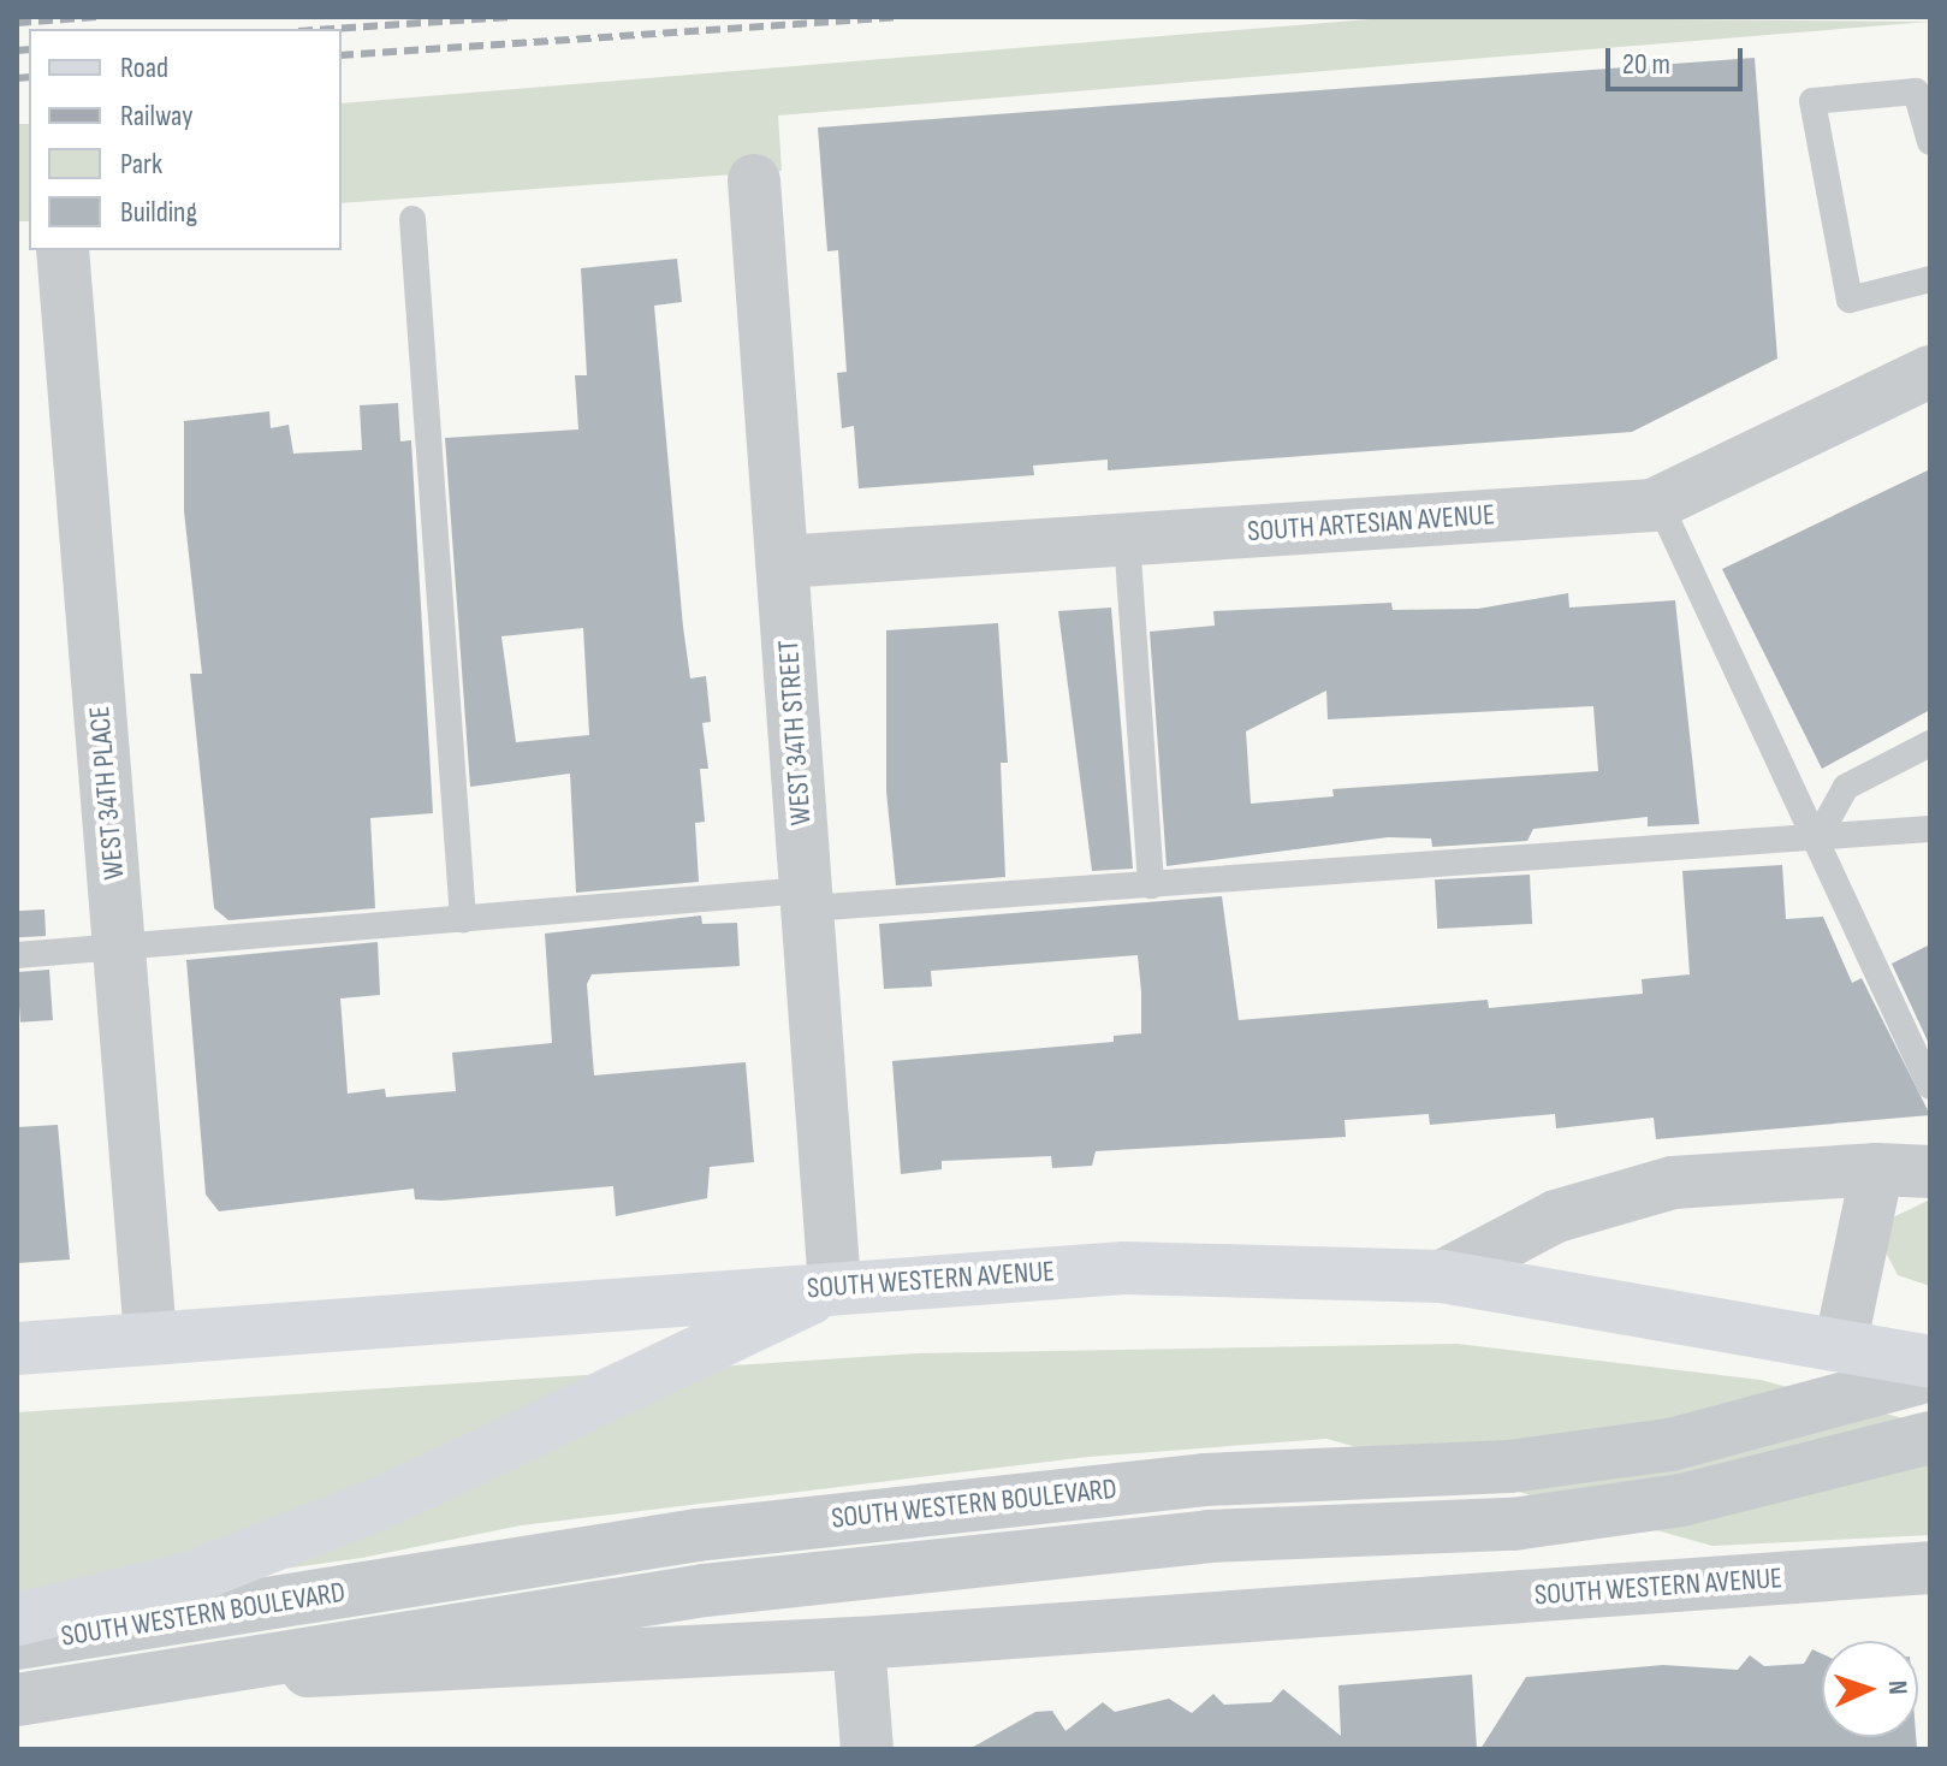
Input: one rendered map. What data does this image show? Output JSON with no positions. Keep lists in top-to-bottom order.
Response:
{
  "streets": {
    "main road": ["SOUTH WESTERN AVENUE"],
    "street": [
      "SOUTH ARTESIAN AVENUE",
      "WEST 34TH STREET",
      "WEST 34TH PLACE",
      "SOUTH WESTERN BOULEVARD"
    ]
  },
  "crossings": [
    ["SOUTH ARTESIAN AVENUE", "WEST 34TH STREET"],
    ["WEST 34TH STREET", "SOUTH WESTERN AVENUE"],
    ["WEST 34TH PLACE", "SOUTH WESTERN AVENUE"],
    ["SOUTH WESTERN AVENUE", "SOUTH WESTERN BOULEVARD"]
  ],
  "legend": [
    "Road",
    "Railway",
    "Park",
    "Building"
  ],
  "scale_bar": "20 m",
  "north": "right"
}
